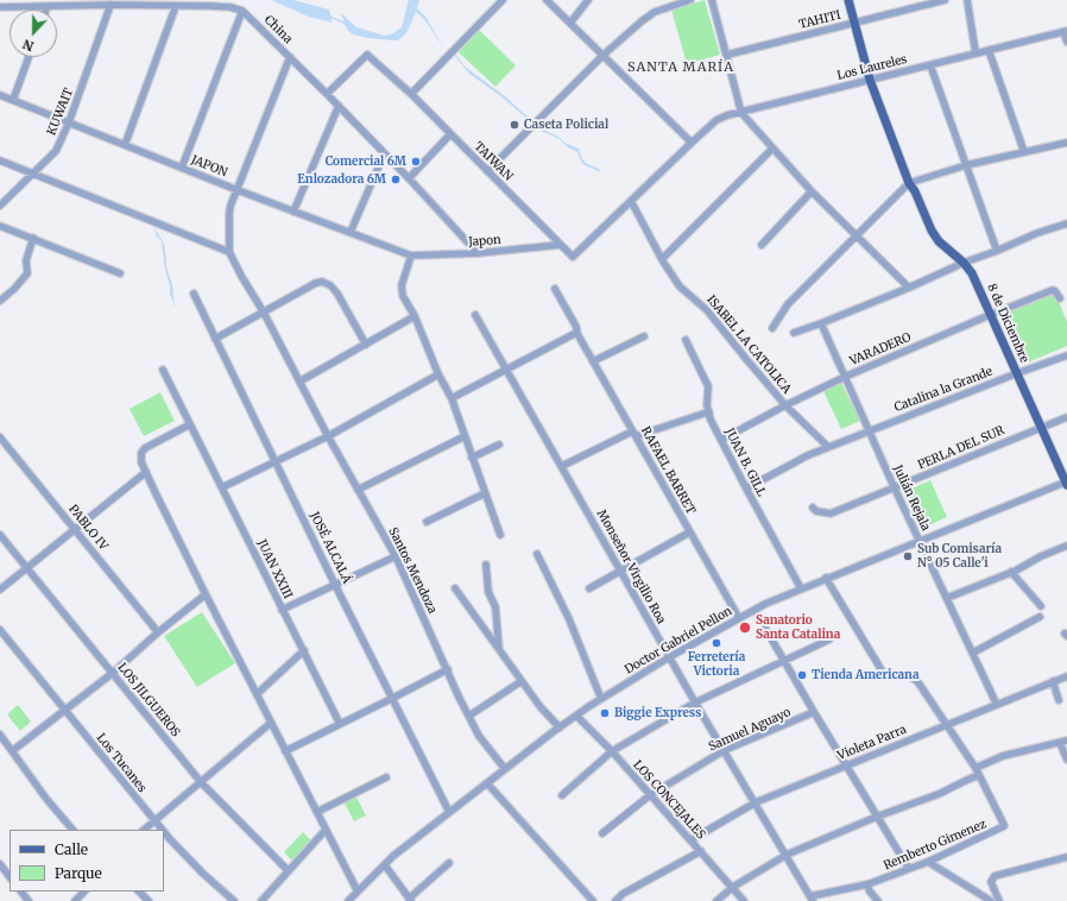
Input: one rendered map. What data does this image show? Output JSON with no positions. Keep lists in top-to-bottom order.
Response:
{
  "streets": {
    "main road": ["8 de Diciembre"],
    "street": [
      "TAHITI",
      "China",
      "Los Laureles",
      "KUWAIT",
      "TAIWAN",
      "JAPON",
      "Japon",
      "ISABEL LA CATOLICA",
      "VARADERO",
      "Catalina la Grande",
      "PERLA DEL SUR",
      "JUAN B. GILL",
      "RAFAEL BARRET",
      "Julián Rejala",
      "PABLO IV",
      "JOSÉ ALCALÁ",
      "Monseñor Virgilio Roa",
      "JUAN XXIII",
      "Santos Mendoza",
      "Doctor Gabriel Pellon",
      "LOS JILGUEROS",
      "Samuel Aguayo",
      "Violeta Parra",
      "Los Tucanes",
      "LOS CONCEJALES",
      "Remberto Gimenez"
    ]
  },
  "crossings": [
    ["TAHITI", "8 de Diciembre"],
    ["China", "TAIWAN"],
    ["China", "Japon"],
    ["Los Laureles", "TAIWAN"],
    ["Los Laureles", "Japon"],
    ["Los Laureles", "8 de Diciembre"],
    ["Los Laureles", "ISABEL LA CATOLICA"],
    ["KUWAIT", "JAPON"],
    ["TAIWAN", "Japon"],
    ["JAPON", "Japon"],
    ["8 de Diciembre", "VARADERO"],
    ["8 de Diciembre", "Catalina la Grande"],
    ["8 de Diciembre", "PERLA DEL SUR"],
    ["8 de Diciembre", "Doctor Gabriel Pellon"],
    ["ISABEL LA CATOLICA", "VARADERO"],
    ["ISABEL LA CATOLICA", "Catalina la Grande"],
    ["VARADERO", "JUAN B. GILL"],
    ["VARADERO", "Julián Rejala"],
    ["Catalina la Grande", "JUAN B. GILL"],
    ["Catalina la Grande", "Julián Rejala"],
    ["PERLA DEL SUR", "Julián Rejala"],
    ["JUAN B. GILL", "Doctor Gabriel Pellon"],
    ["RAFAEL BARRET", "Doctor Gabriel Pellon"],
    ["Julián Rejala", "Doctor Gabriel Pellon"],
    ["Julián Rejala", "Violeta Parra"],
    ["JOSÉ ALCALÁ", "Doctor Gabriel Pellon"],
    ["Monseñor Virgilio Roa", "Doctor Gabriel Pellon"],
    ["Monseñor Virgilio Roa", "Samuel Aguayo"],
    ["Monseñor Virgilio Roa", "Violeta Parra"],
    ["Monseñor Virgilio Roa", "Remberto Gimenez"],
    ["Santos Mendoza", "Doctor Gabriel Pellon"],
    ["Doctor Gabriel Pellon", "LOS CONCEJALES"],
    ["Doctor Gabriel Pellon", "Remberto Gimenez"],
    ["Samuel Aguayo", "LOS CONCEJALES"],
    ["Violeta Parra", "LOS CONCEJALES"],
    ["Violeta Parra", "Remberto Gimenez"]
  ],
  "districts": ["SANTA MARÍA"],
  "places": [
    "Caseta Policial",
    "Comercial 6M",
    "Enlozadora 6M",
    "Sub Comisaría N° 05 Calle'i",
    "Sanatorio Santa Catalina",
    "Ferretería Victoria",
    "Tienda Americana",
    "Biggie Express"
  ],
  "legend": ["Calle", "Parque"],
  "north": "bottom"
}
